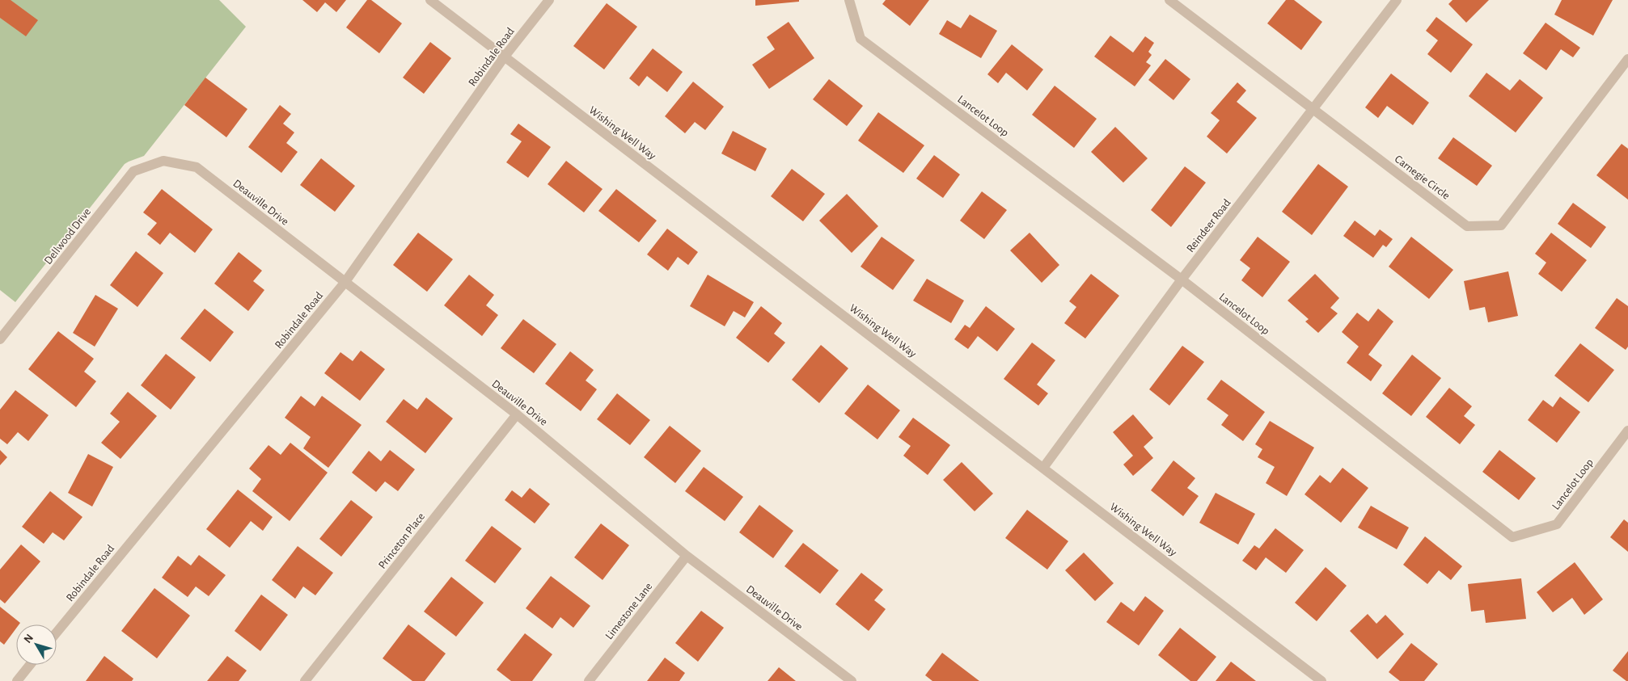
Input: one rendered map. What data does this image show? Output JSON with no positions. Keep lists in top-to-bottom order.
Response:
{
  "streets": {
    "street": [
      "Robindale Road",
      "Lancelot Loop",
      "Wishing Well Way",
      "Carnegie Circle",
      "Deauville Drive",
      "Reindeer Road",
      "Dellwood Drive",
      "Princeton Place",
      "Limestone Lane"
    ]
  },
  "crossings": [
    ["Robindale Road", "Wishing Well Way"],
    ["Robindale Road", "Deauville Drive"],
    ["Lancelot Loop", "Reindeer Road"],
    ["Wishing Well Way", "Reindeer Road"],
    ["Carnegie Circle", "Reindeer Road"],
    ["Deauville Drive", "Dellwood Drive"],
    ["Deauville Drive", "Princeton Place"],
    ["Deauville Drive", "Limestone Lane"]
  ],
  "north": "top left"
}
